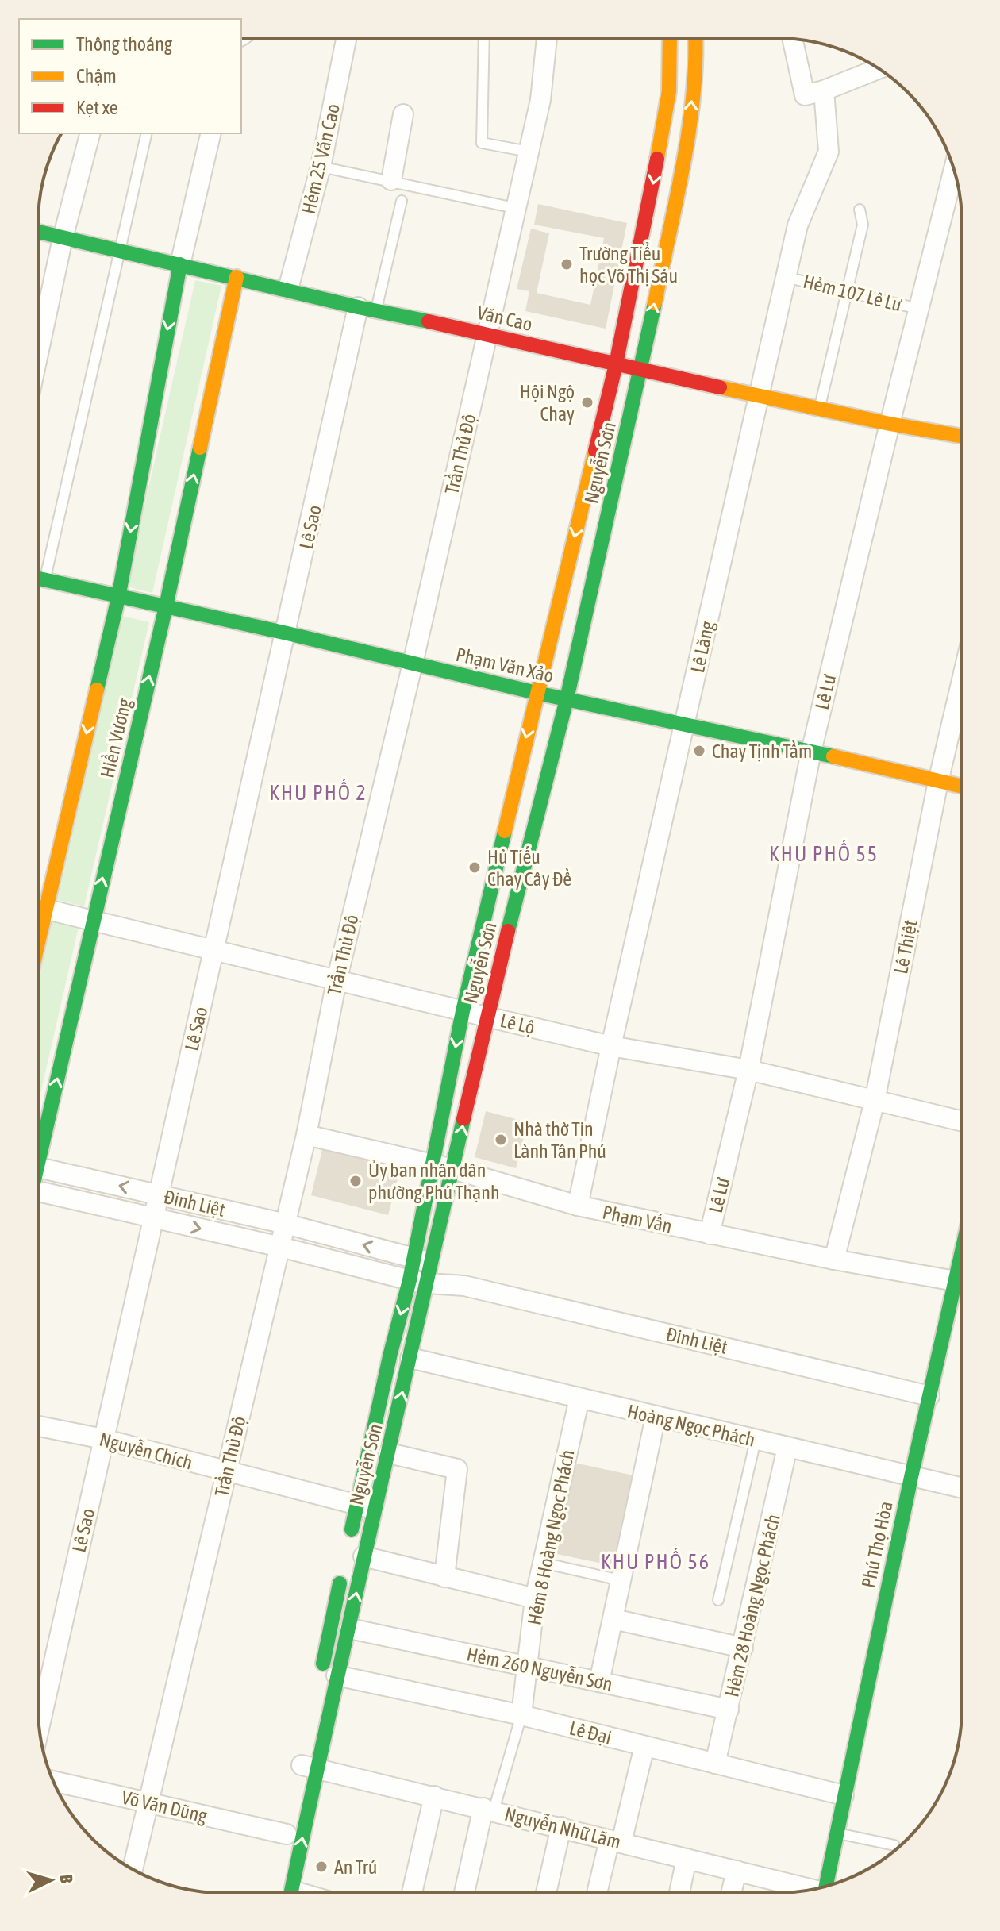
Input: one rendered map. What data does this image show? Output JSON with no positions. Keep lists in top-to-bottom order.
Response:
{
  "streets": {
    "street": [
      "Hẻm 25 Văn Cao",
      "Văn Cao",
      "Trần Thủ Độ",
      "Nguyễn Sơn",
      "Lê Sao",
      "Lê Lăng",
      "Phạm Văn Xảo",
      "Lê Lư",
      "Hiền Vương",
      "Lê Thiệt",
      "Lê Lộ",
      "Đinh Liệt",
      "Phạm Vấn",
      "Hoàng Ngọc Phách",
      "Nguyễn Chích",
      "Hẻm 8 Hoàng Ngọc Phách",
      "Phú Thọ Hòa",
      "Hẻm 28 Hoàng Ngọc Phách",
      "Hẻm 260 Nguyễn Sơn",
      "Lê Đại",
      "Võ Văn Dũng",
      "Nguyễn Nhữ Lãm"
    ],
    "lane": ["Hẻm 107 Lê Lư"]
  },
  "crossings": [
    ["Hẻm 25 Văn Cao", "Văn Cao"],
    ["Hẻm 107 Lê Lư", "Lê Lăng"],
    ["Hẻm 107 Lê Lư", "Lê Lư"],
    ["Văn Cao", "Trần Thủ Độ"],
    ["Văn Cao", "Nguyễn Sơn"],
    ["Văn Cao", "Lê Sao"],
    ["Văn Cao", "Lê Lăng"],
    ["Văn Cao", "Lê Lư"],
    ["Văn Cao", "Hiền Vương"],
    ["Trần Thủ Độ", "Phạm Văn Xảo"],
    ["Trần Thủ Độ", "Lê Lộ"],
    ["Trần Thủ Độ", "Đinh Liệt"],
    ["Trần Thủ Độ", "Phạm Vấn"],
    ["Trần Thủ Độ", "Nguyễn Chích"],
    ["Trần Thủ Độ", "Võ Văn Dũng"],
    ["Nguyễn Sơn", "Phạm Văn Xảo"],
    ["Nguyễn Sơn", "Lê Lộ"],
    ["Nguyễn Sơn", "Đinh Liệt"],
    ["Nguyễn Sơn", "Phạm Vấn"],
    ["Nguyễn Sơn", "Hoàng Ngọc Phách"],
    ["Nguyễn Sơn", "Nguyễn Chích"],
    ["Nguyễn Sơn", "Hẻm 260 Nguyễn Sơn"],
    ["Nguyễn Sơn", "Lê Đại"],
    ["Nguyễn Sơn", "Nguyễn Nhữ Lãm"],
    ["Lê Sao", "Phạm Văn Xảo"],
    ["Lê Sao", "Lê Lộ"],
    ["Lê Sao", "Đinh Liệt"],
    ["Lê Sao", "Nguyễn Chích"],
    ["Lê Lăng", "Phạm Văn Xảo"],
    ["Lê Lăng", "Lê Lộ"],
    ["Lê Lăng", "Phạm Vấn"],
    ["Phạm Văn Xảo", "Lê Lư"],
    ["Phạm Văn Xảo", "Hiền Vương"],
    ["Phạm Văn Xảo", "Lê Thiệt"],
    ["Lê Lư", "Lê Lộ"],
    ["Lê Lư", "Phạm Vấn"],
    ["Hiền Vương", "Lê Lộ"],
    ["Lê Thiệt", "Lê Lộ"],
    ["Lê Thiệt", "Phạm Vấn"],
    ["Đinh Liệt", "Phú Thọ Hòa"],
    ["Hoàng Ngọc Phách", "Hẻm 8 Hoàng Ngọc Phách"],
    ["Hoàng Ngọc Phách", "Phú Thọ Hòa"],
    ["Hoàng Ngọc Phách", "Hẻm 28 Hoàng Ngọc Phách"],
    ["Hẻm 8 Hoàng Ngọc Phách", "Hẻm 260 Nguyễn Sơn"],
    ["Hẻm 8 Hoàng Ngọc Phách", "Lê Đại"],
    ["Phú Thọ Hòa", "Lê Đại"],
    ["Hẻm 28 Hoàng Ngọc Phách", "Hẻm 260 Nguyễn Sơn"],
    ["Hẻm 28 Hoàng Ngọc Phách", "Lê Đại"]
  ],
  "districts": ["KHU PHỐ 2", "KHU PHỐ 55", "KHU PHỐ 56"],
  "places": [
    "Trường Tiểu học Võ Thị Sáu",
    "Hội Ngộ Chay",
    "Chay Tịnh Tầm",
    "Hủ Tiếu Chay Cây Đề",
    "Nhà thờ Tin Lành Tân Phú",
    "Ủy ban nhân dân phường Phú Thạnh",
    "An Trú"
  ],
  "legend": ["Thông thoáng", "Chậm", "Kẹt xe"],
  "north": "right"
}
